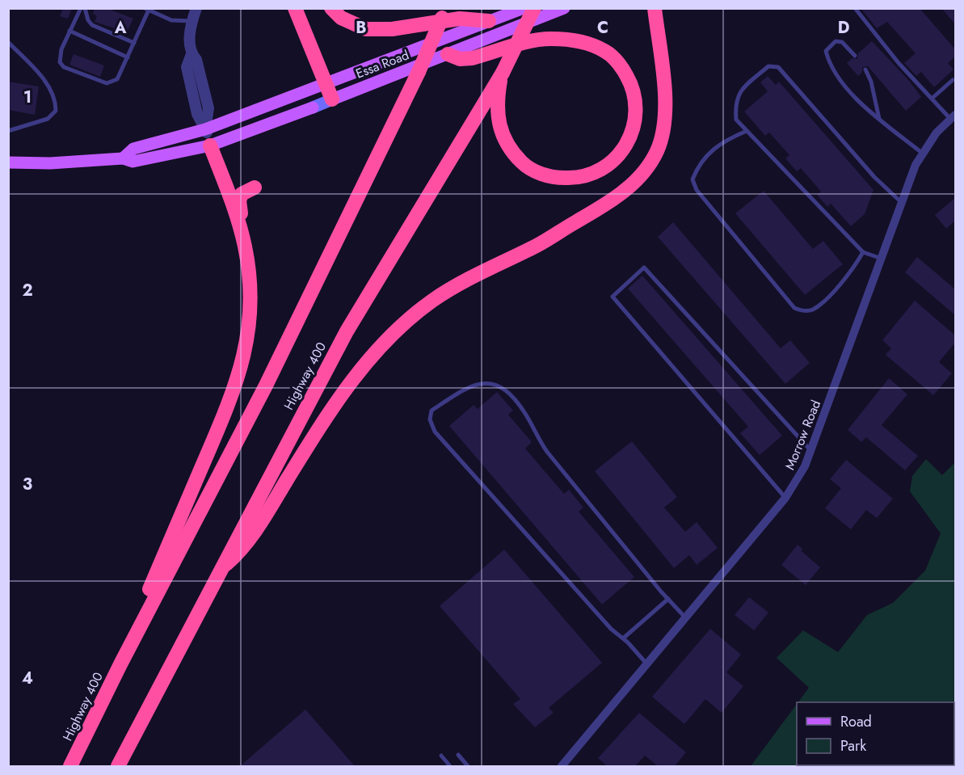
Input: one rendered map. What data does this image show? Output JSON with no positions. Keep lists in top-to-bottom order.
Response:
{
  "streets": {
    "highway": ["Highway 400"],
    "main road": ["Essa Road"],
    "street": ["Morrow Road"]
  },
  "legend": ["Road", "Park"],
  "grid": {
    "columns": [
      "A",
      "B",
      "C",
      "D"
    ],
    "rows": [
      "1",
      "2",
      "3",
      "4"
    ]
  }
}
